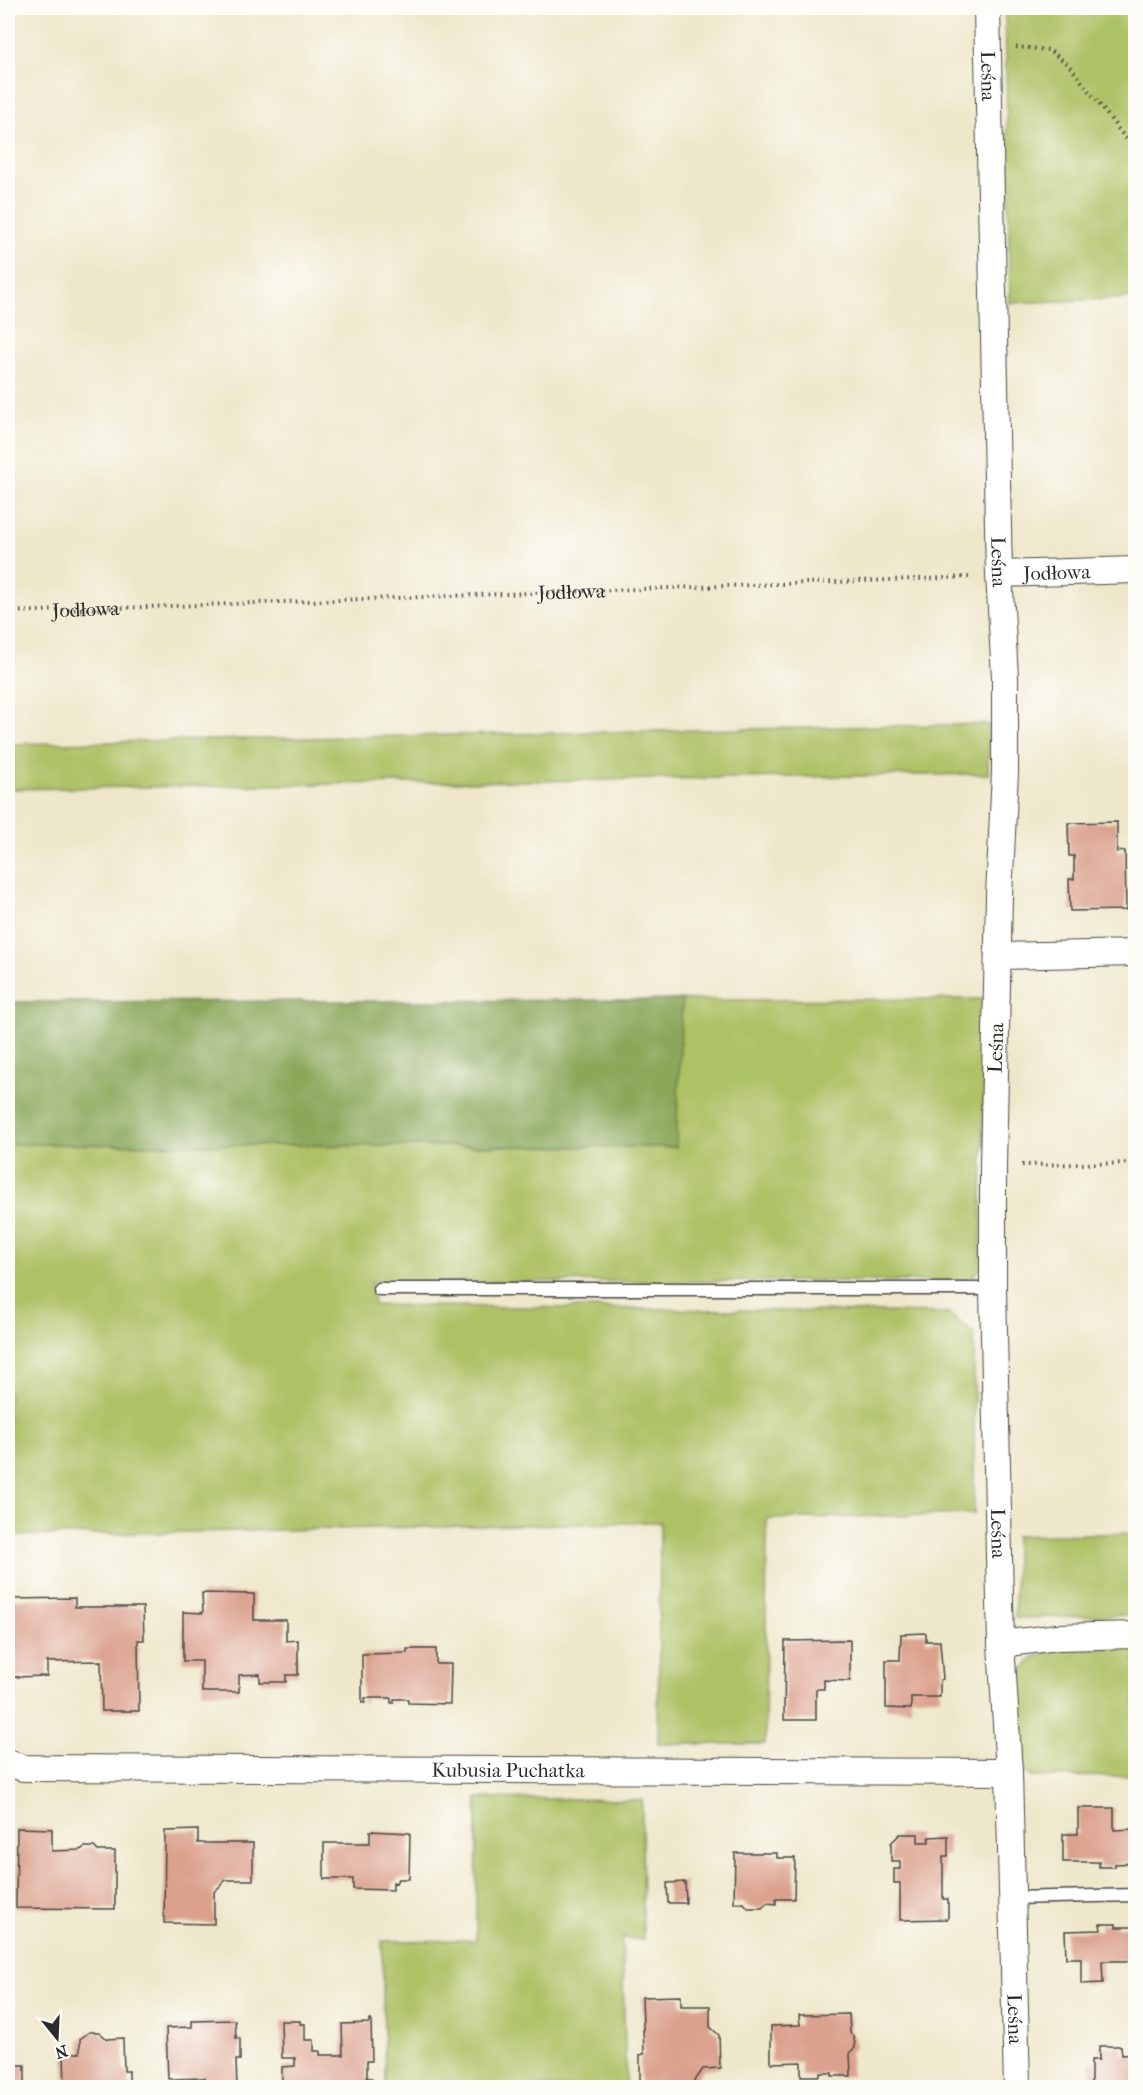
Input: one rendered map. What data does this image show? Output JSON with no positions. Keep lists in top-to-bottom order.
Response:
{
  "streets": {
    "street": ["Leśna", "Jodłowa", "Kubusia Puchatka"]
  },
  "crossings": [
    ["Leśna", "Jodłowa"],
    ["Leśna", "Kubusia Puchatka"]
  ],
  "north": "bottom"
}
